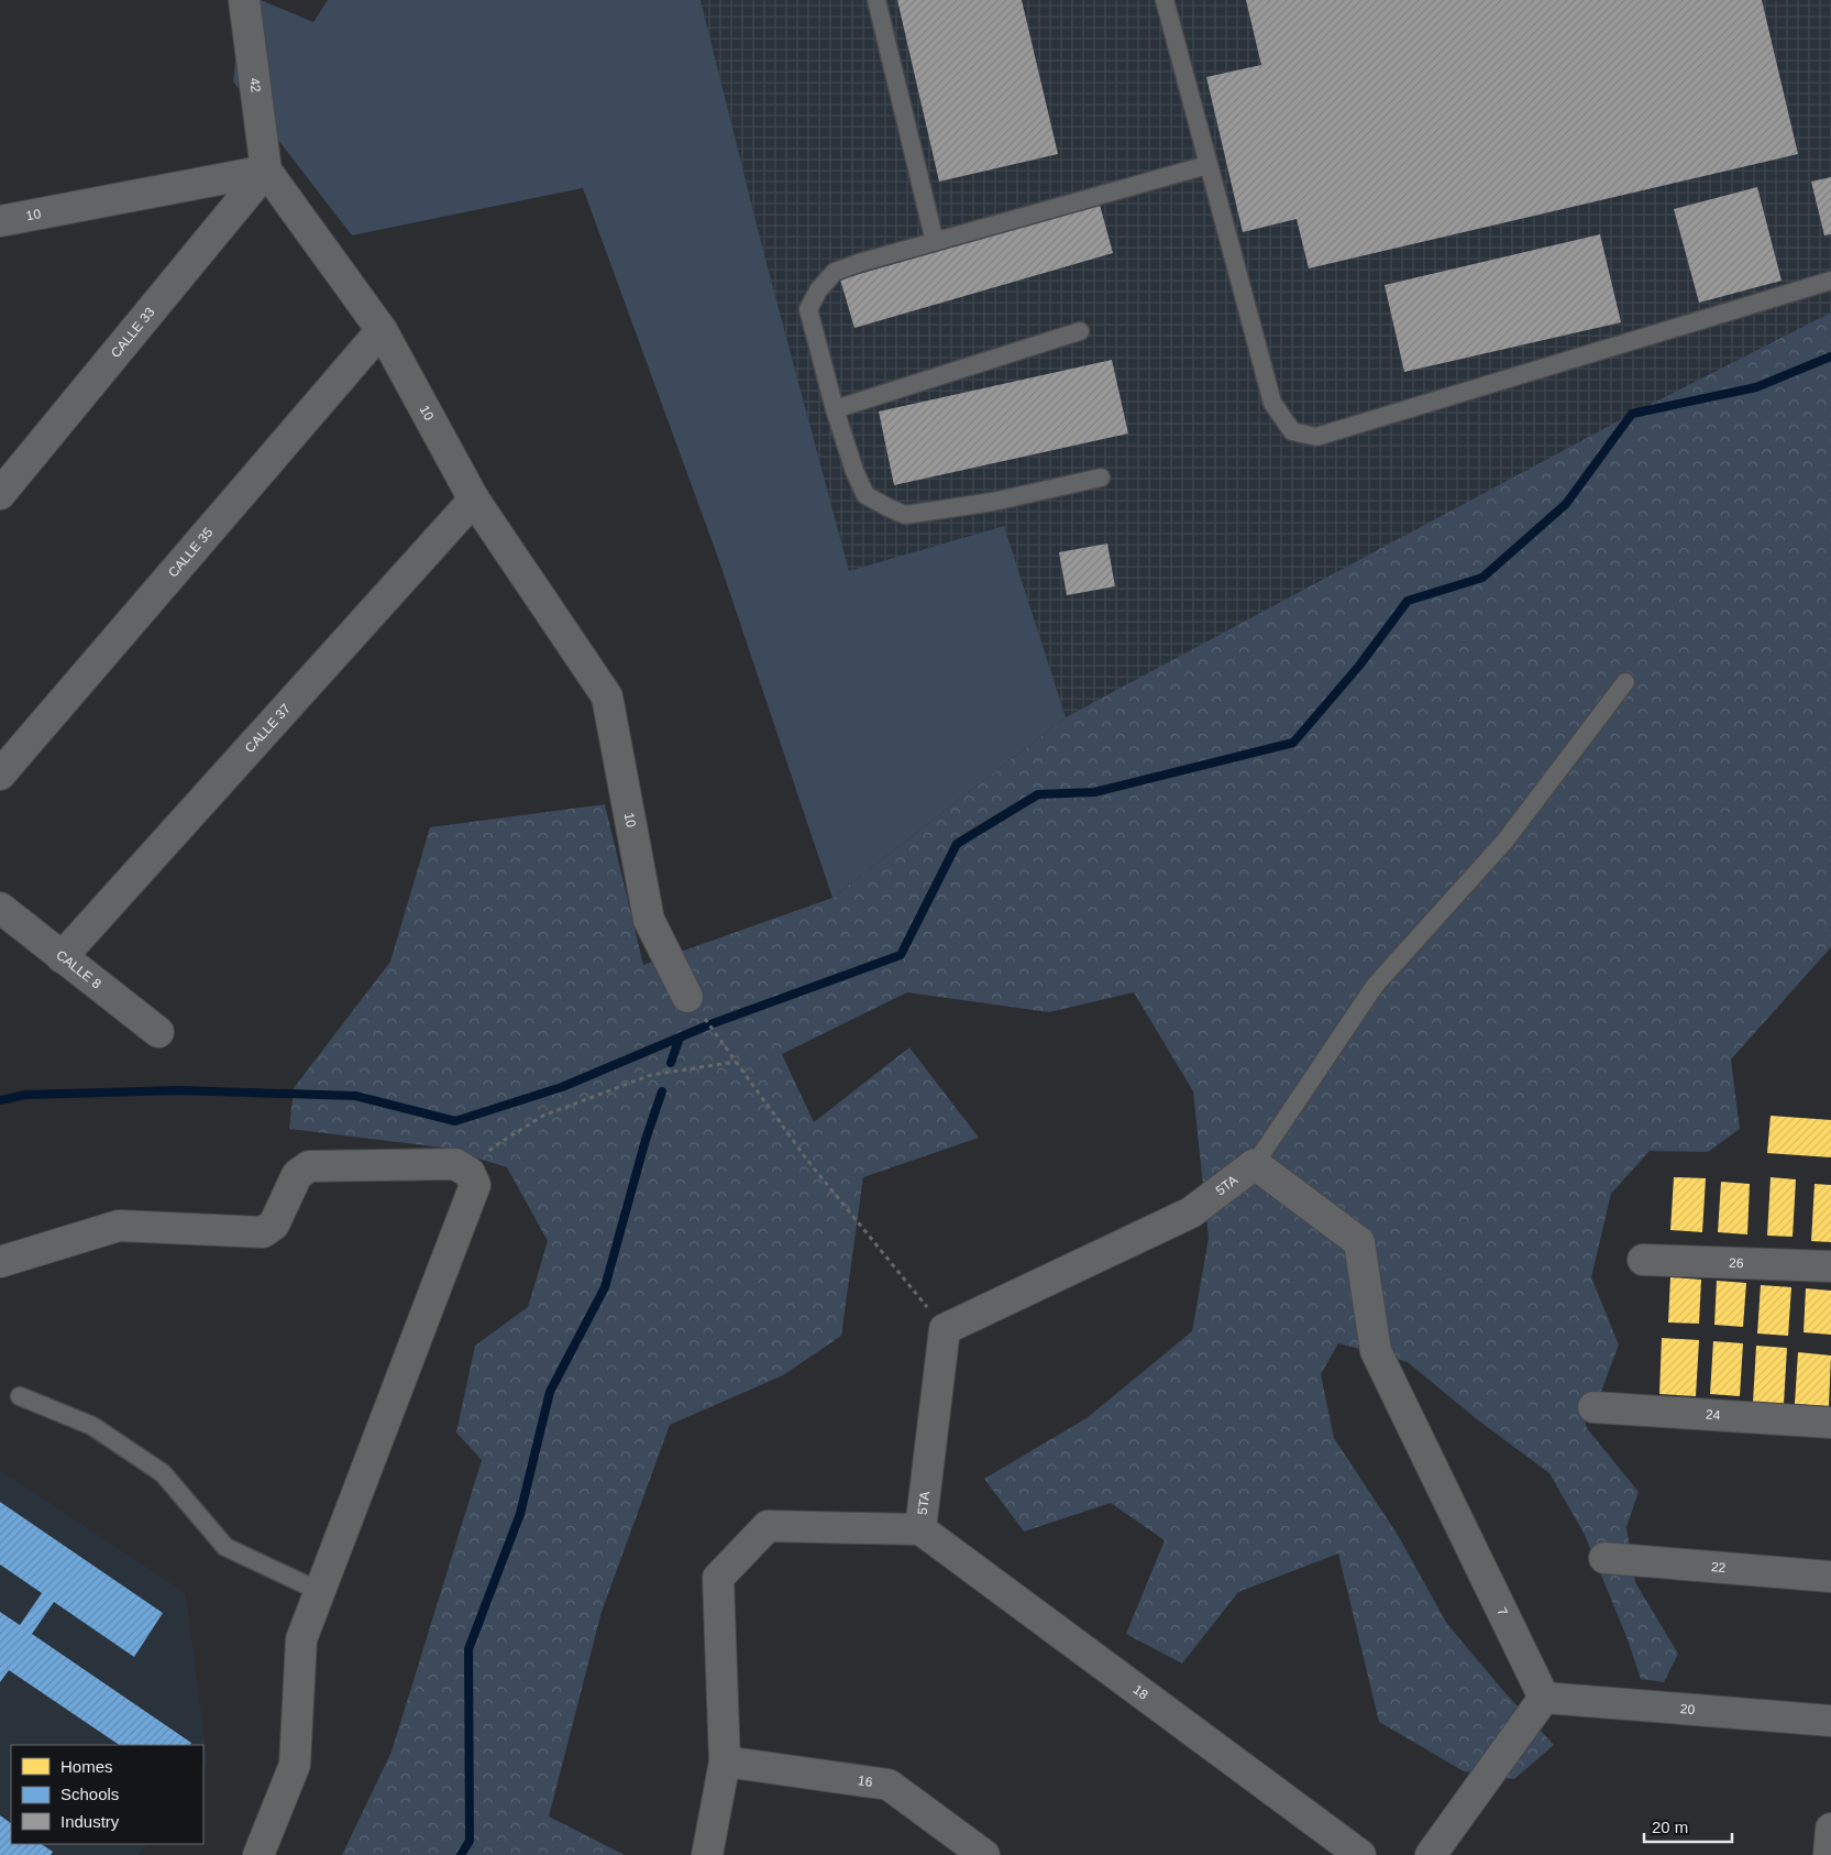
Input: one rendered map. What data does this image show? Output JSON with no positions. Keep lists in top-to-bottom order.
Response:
{
  "streets": {
    "street": [
      "42",
      "10",
      "CALLE 33",
      "CALLE 35",
      "CALLE 37",
      "CALLE 8",
      "5TA",
      "26",
      "24",
      "22",
      "7",
      "18",
      "20",
      "16"
    ]
  },
  "crossings": [
    ["42", "10"],
    ["42", "CALLE 33"],
    ["10", "CALLE 33"],
    ["10", "CALLE 35"],
    ["10", "CALLE 37"],
    ["CALLE 37", "CALLE 8"],
    ["5TA", "7"],
    ["5TA", "18"],
    ["5TA", "16"],
    ["7", "20"]
  ],
  "legend": ["Homes", "Schools", "Industry"],
  "scale_bar": "20 m"
}
